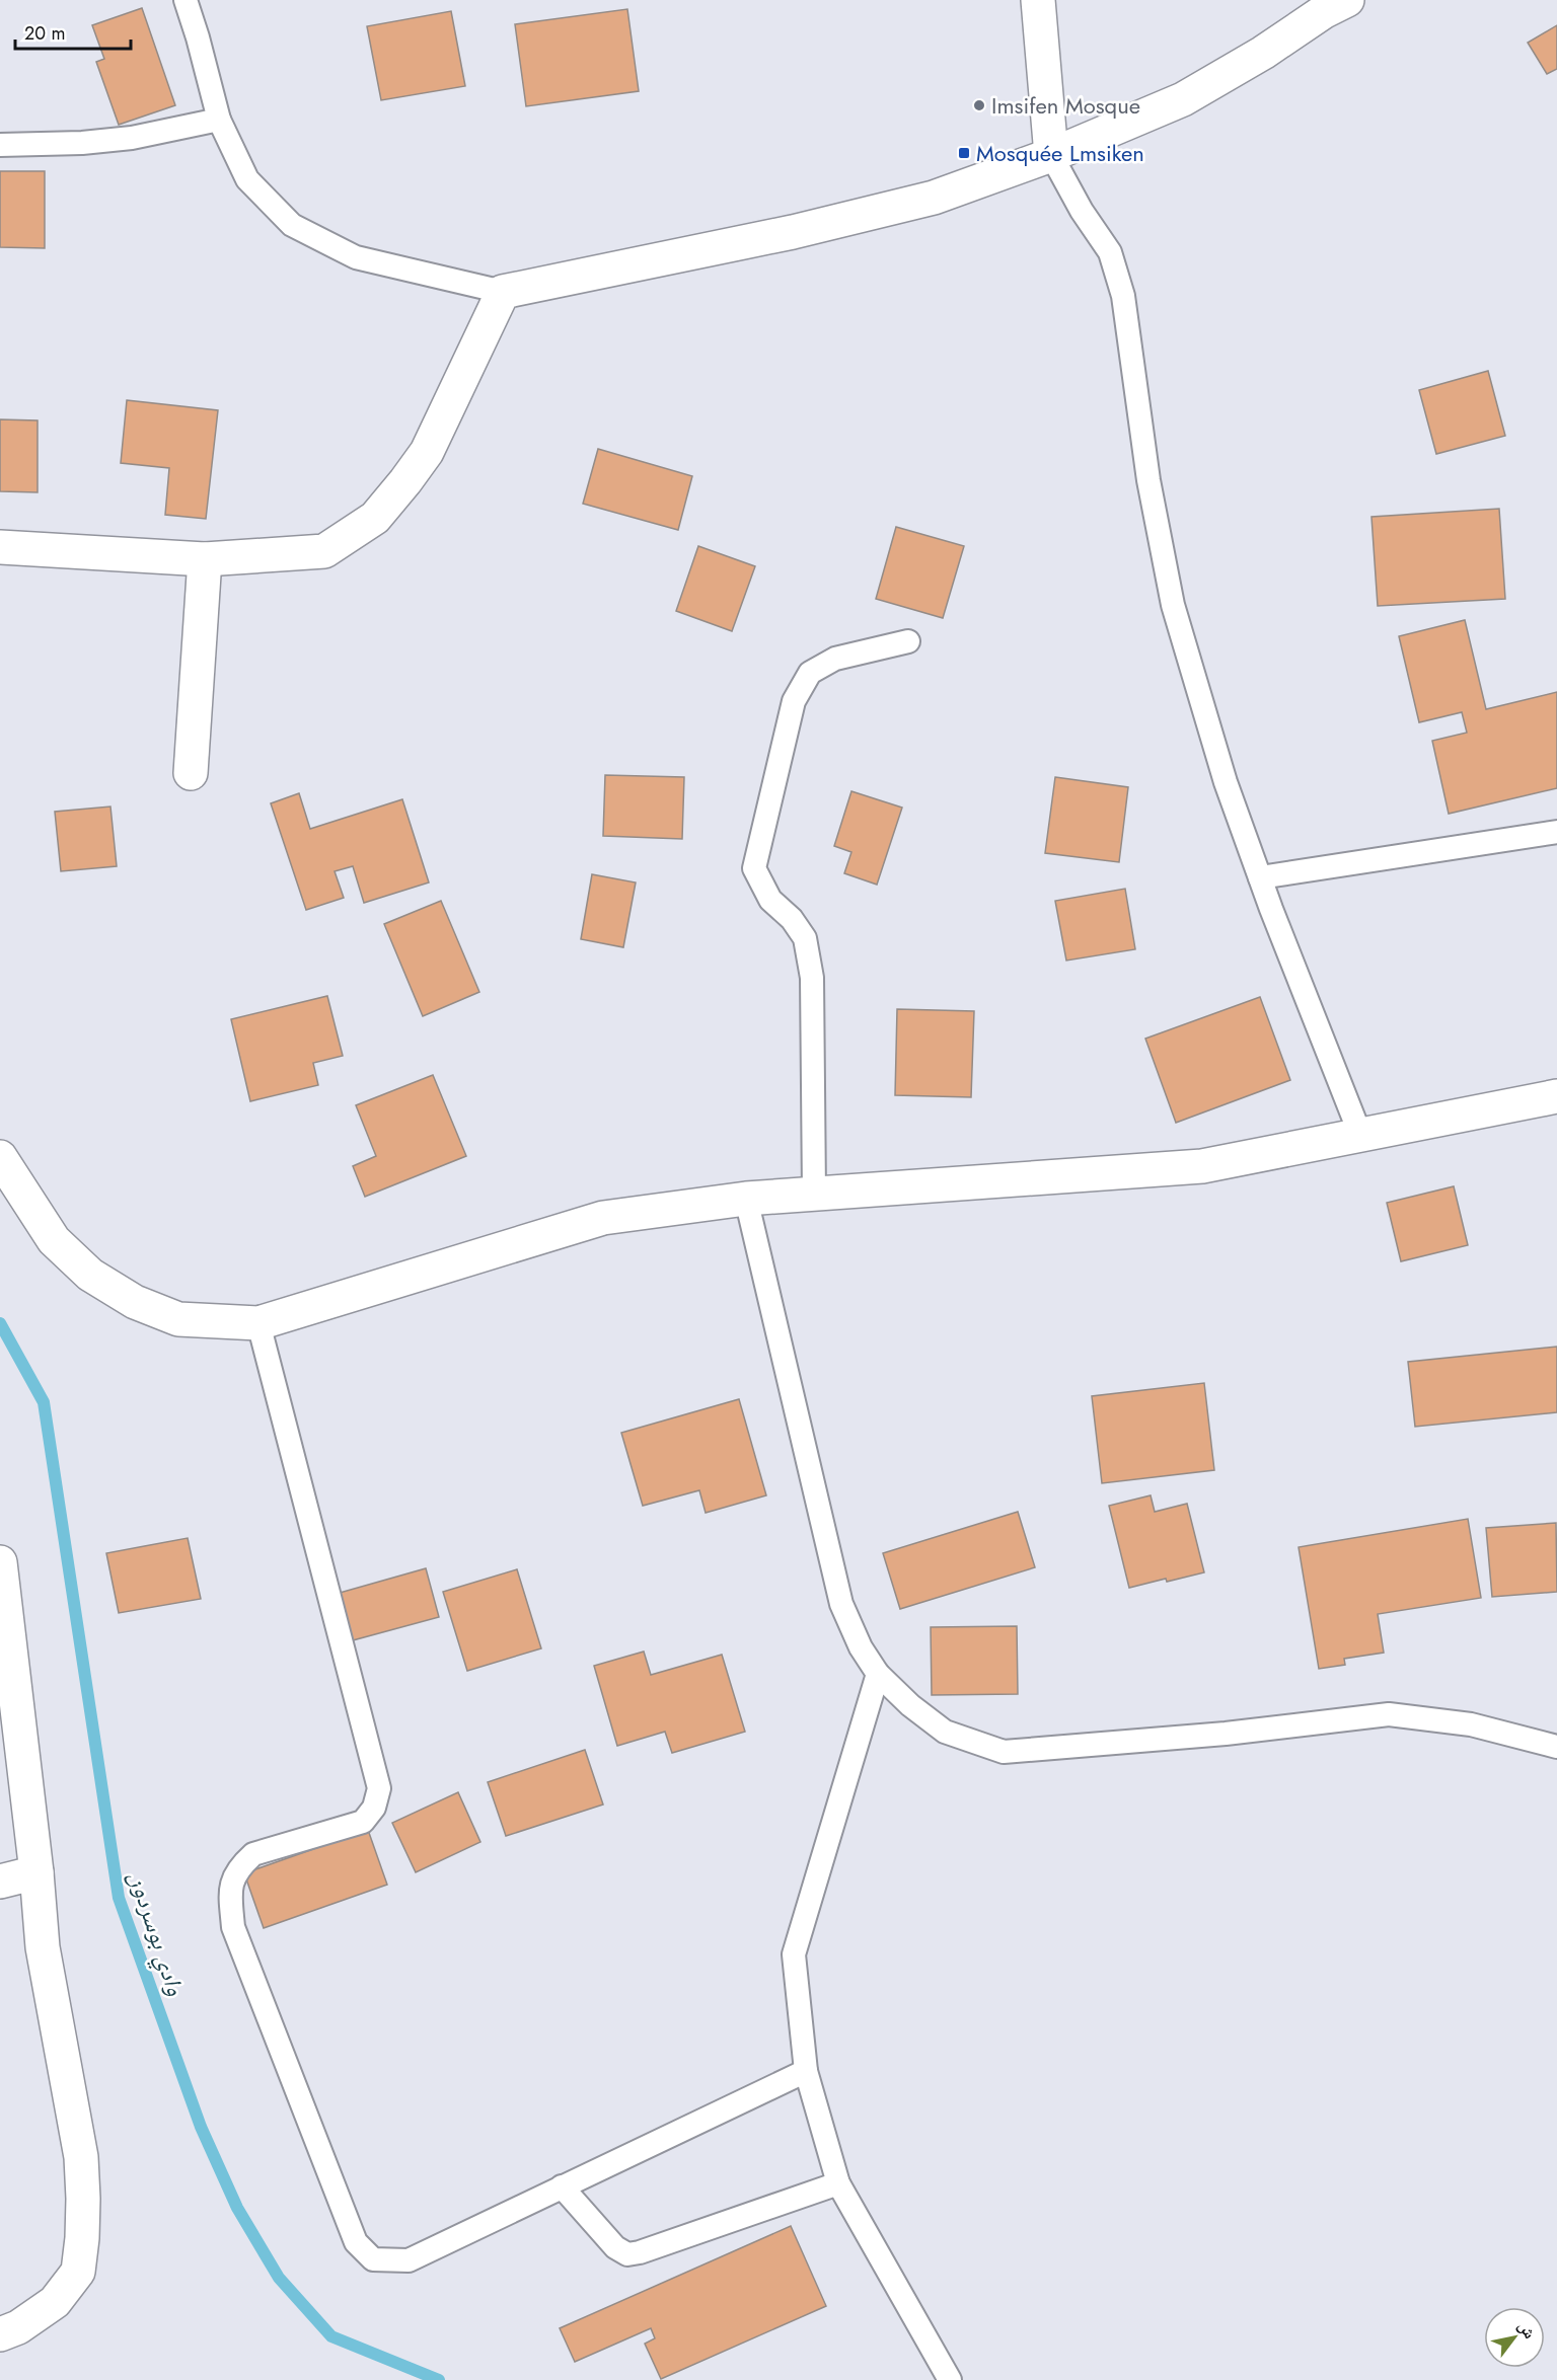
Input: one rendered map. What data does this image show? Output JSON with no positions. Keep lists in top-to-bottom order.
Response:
{
  "water": ["وادي بوسردون"],
  "places": {
    "other": ["Imsifen Mosque"],
    "transit": ["Mosquée Lmsiken"]
  },
  "scale_bar": "20 m",
  "north": "top right"
}
